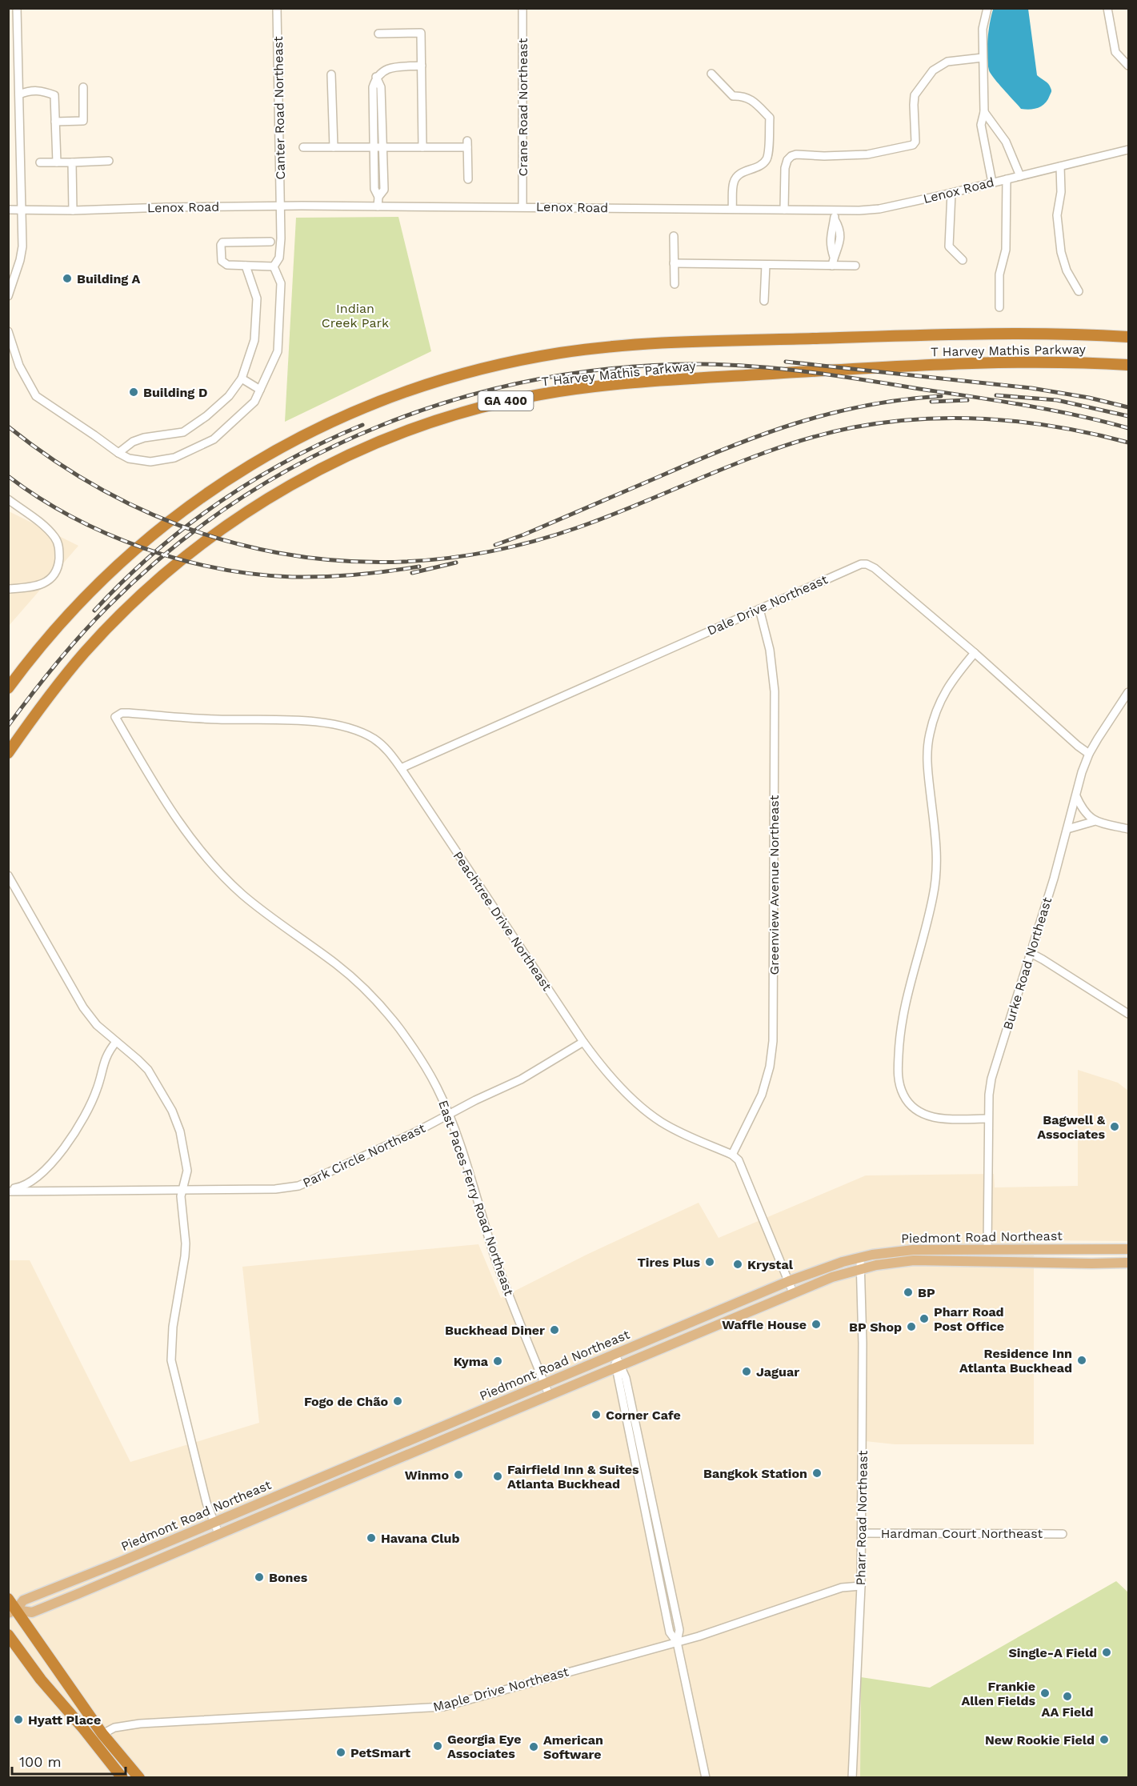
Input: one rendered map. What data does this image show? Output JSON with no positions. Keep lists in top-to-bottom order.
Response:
{
  "streets": {
    "highway": ["T Harvey Mathis Parkway", "GA 400"],
    "main road": ["Piedmont Road Northeast"],
    "street": [
      "Crane Road Northeast",
      "Canter Road Northeast",
      "Lenox Road",
      "Dale Drive Northeast",
      "Greenview Avenue Northeast",
      "Peachtree Drive Northeast",
      "Burke Road Northeast",
      "Park Circle Northeast",
      "East Paces Ferry Road Northeast",
      "Pharr Road Northeast",
      "Hardman Court Northeast",
      "Maple Drive Northeast"
    ]
  },
  "crossings": [
    ["Crane Road Northeast", "Lenox Road"],
    ["Canter Road Northeast", "Lenox Road"],
    ["Dale Drive Northeast", "Greenview Avenue Northeast"],
    ["Dale Drive Northeast", "Peachtree Drive Northeast"],
    ["Dale Drive Northeast", "Burke Road Northeast"],
    ["Greenview Avenue Northeast", "Peachtree Drive Northeast"],
    ["Peachtree Drive Northeast", "Park Circle Northeast"],
    ["Peachtree Drive Northeast", "East Paces Ferry Road Northeast"],
    ["Burke Road Northeast", "Piedmont Road Northeast"],
    ["Park Circle Northeast", "East Paces Ferry Road Northeast"],
    ["East Paces Ferry Road Northeast", "Piedmont Road Northeast"],
    ["Piedmont Road Northeast", "Pharr Road Northeast"],
    ["Pharr Road Northeast", "Hardman Court Northeast"],
    ["Pharr Road Northeast", "Maple Drive Northeast"]
  ],
  "parks": ["Indian Creek Park"],
  "places": [
    "Building A",
    "Building D",
    "Bagwell & Associates",
    "Tires Plus",
    "Krystal",
    "BP",
    "Pharr Road Post Office",
    "Waffle House",
    "BP Shop",
    "Buckhead Diner",
    "Residence Inn Atlanta Buckhead",
    "Kyma",
    "Jaguar",
    "Fogo de Chão",
    "Corner Cafe",
    "Bangkok Station",
    "Winmo",
    "Fairfield Inn & Suites Atlanta Buckhead",
    "Havana Club",
    "Bones",
    "Single-A Field",
    "Frankie Allen Fields",
    "AA Field",
    "Hyatt Place",
    "New Rookie Field",
    "Georgia Eye Associates",
    "American Software",
    "PetSmart"
  ],
  "scale_bar": "100 m"
}
